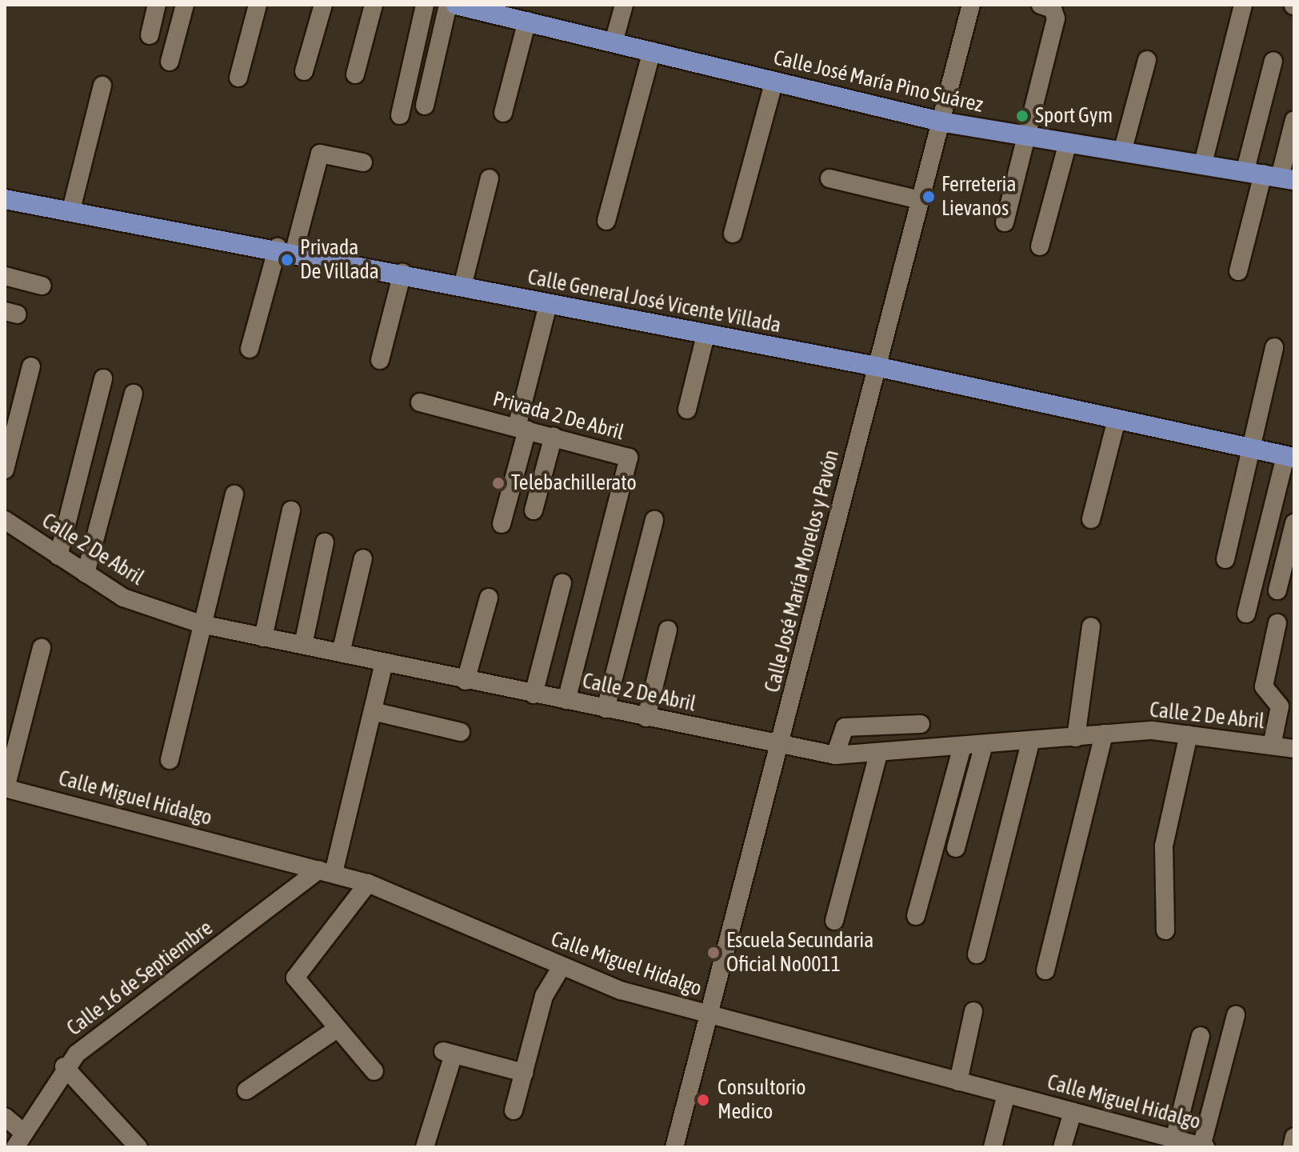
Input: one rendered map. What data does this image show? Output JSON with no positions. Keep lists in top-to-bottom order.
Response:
{
  "streets": {
    "main road": ["Calle José María Pino Suárez", "Calle General José Vicente Villada"],
    "street": [
      "Privada 2 De Abril",
      "Calle 2 De Abril",
      "Calle José María Morelos y Pavón",
      "Calle Miguel Hidalgo",
      "Calle 16 de Septiembre"
    ]
  },
  "crossings": [
    ["Calle José María Pino Suárez", "Calle José María Morelos y Pavón"],
    ["Calle General José Vicente Villada", "Calle José María Morelos y Pavón"],
    ["Privada 2 De Abril", "Calle 2 De Abril"],
    ["Calle 2 De Abril", "Calle José María Morelos y Pavón"],
    ["Calle José María Morelos y Pavón", "Calle Miguel Hidalgo"],
    ["Calle Miguel Hidalgo", "Calle 16 de Septiembre"]
  ],
  "places": [
    "Sport Gym",
    "Ferreteria Lievanos",
    "Privada De Villada",
    "Telebachillerato",
    "Escuela Secundaria Oficial No0011",
    "Consultorio Medico"
  ]
}
